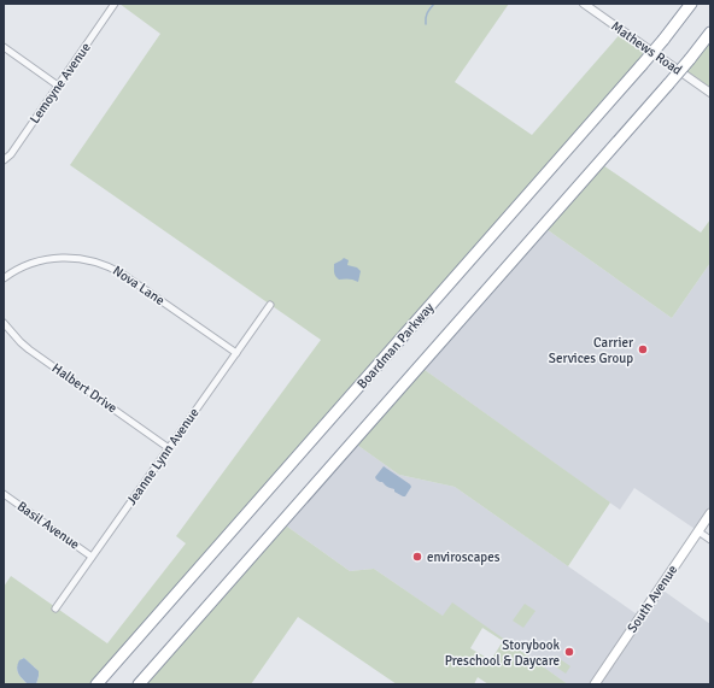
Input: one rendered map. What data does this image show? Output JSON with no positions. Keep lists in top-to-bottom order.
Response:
{
  "streets": {
    "highway": ["Boardman Parkway"],
    "main road": ["South Avenue"],
    "street": [
      "Mathews Road",
      "Lemoyne Avenue",
      "Nova Lane",
      "Halbert Drive",
      "Jeanne Lynn Avenue",
      "Basil Avenue"
    ]
  },
  "crossings": [
    ["Nova Lane", "Jeanne Lynn Avenue"],
    ["Halbert Drive", "Jeanne Lynn Avenue"],
    ["Jeanne Lynn Avenue", "Basil Avenue"]
  ],
  "places": ["Carrier Services Group", "enviroscapes", "Storybook Preschool & Daycare"]
}
